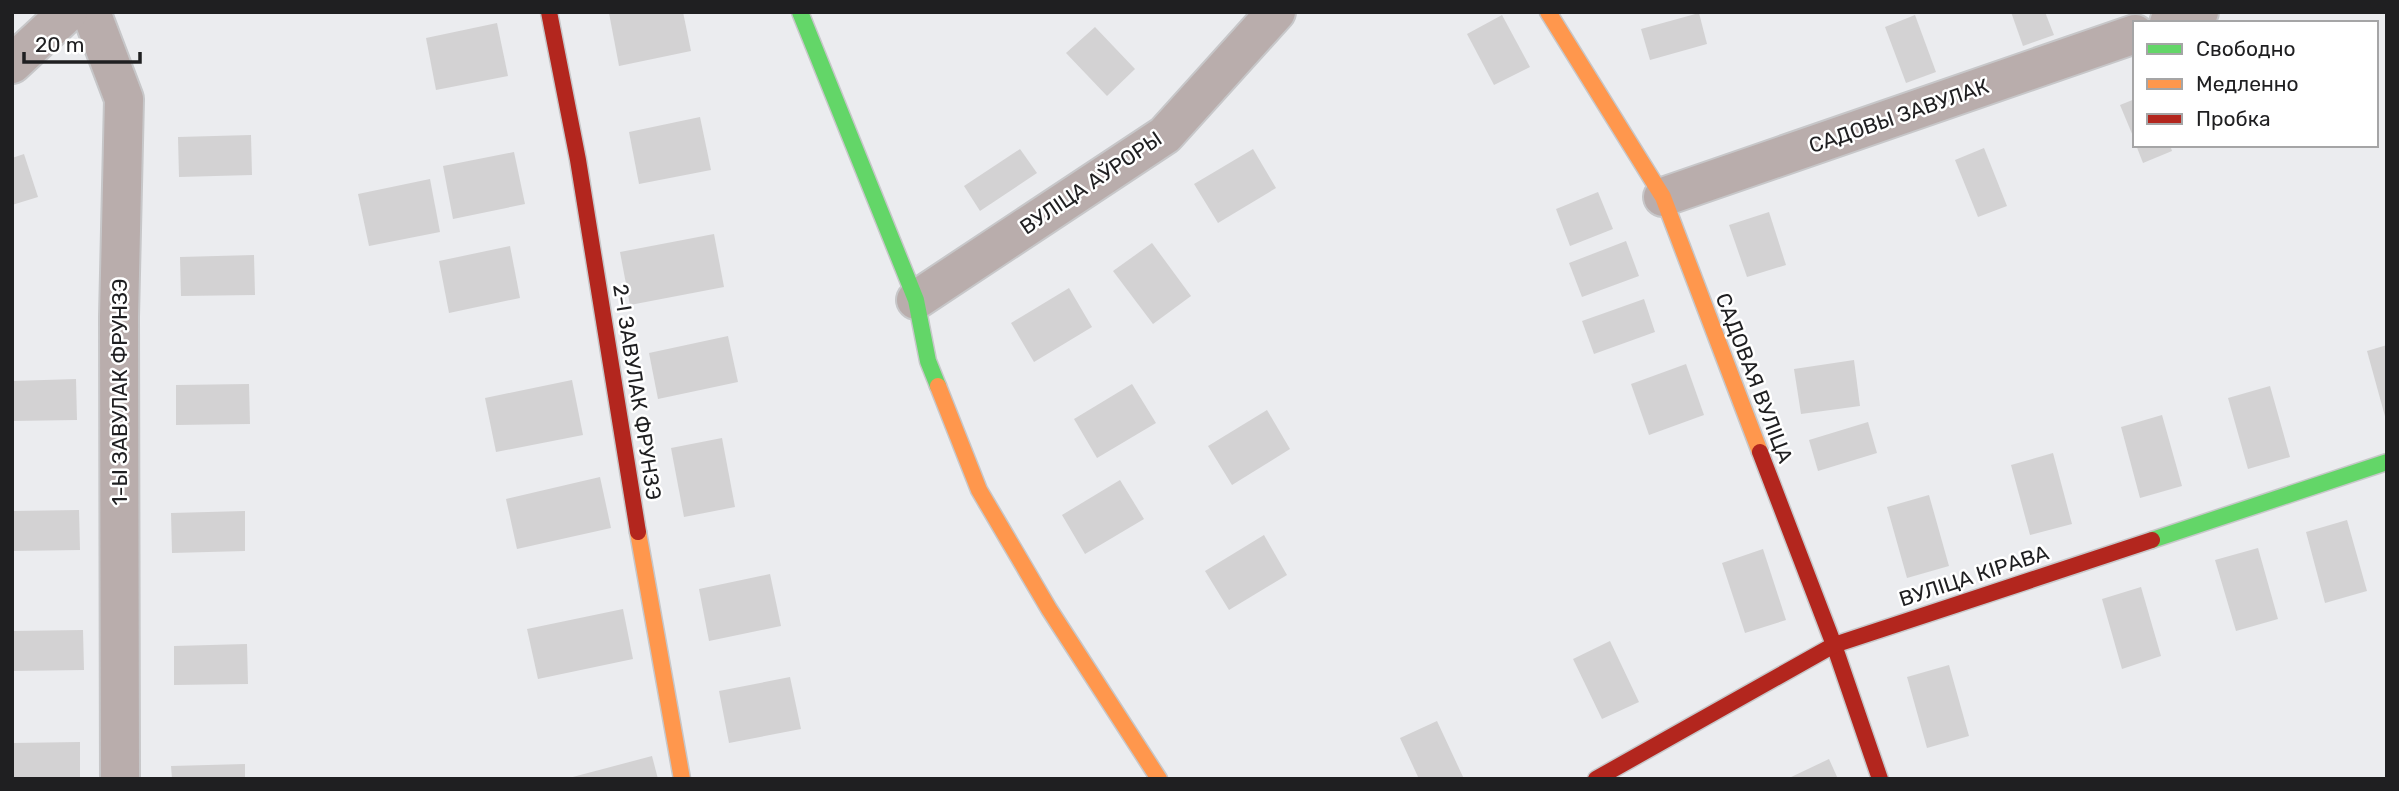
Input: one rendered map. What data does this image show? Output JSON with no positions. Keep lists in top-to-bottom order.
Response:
{
  "streets": {
    "street": [
      "САДОВЫ ЗАВУЛАК",
      "ВУЛІЦА АЎРОРЫ",
      "САДОВАЯ ВУЛІЦА",
      "1-Ы ЗАВУЛАК ФРУНЗЭ",
      "2-І ЗАВУЛАК ФРУНЗЭ",
      "ВУЛІЦА КІРАВА"
    ]
  },
  "crossings": [
    ["САДОВЫ ЗАВУЛАК", "САДОВАЯ ВУЛІЦА"],
    ["САДОВАЯ ВУЛІЦА", "ВУЛІЦА КІРАВА"]
  ],
  "legend": ["Свободно", "Медленно", "Пробка"],
  "scale_bar": "20 m"
}
